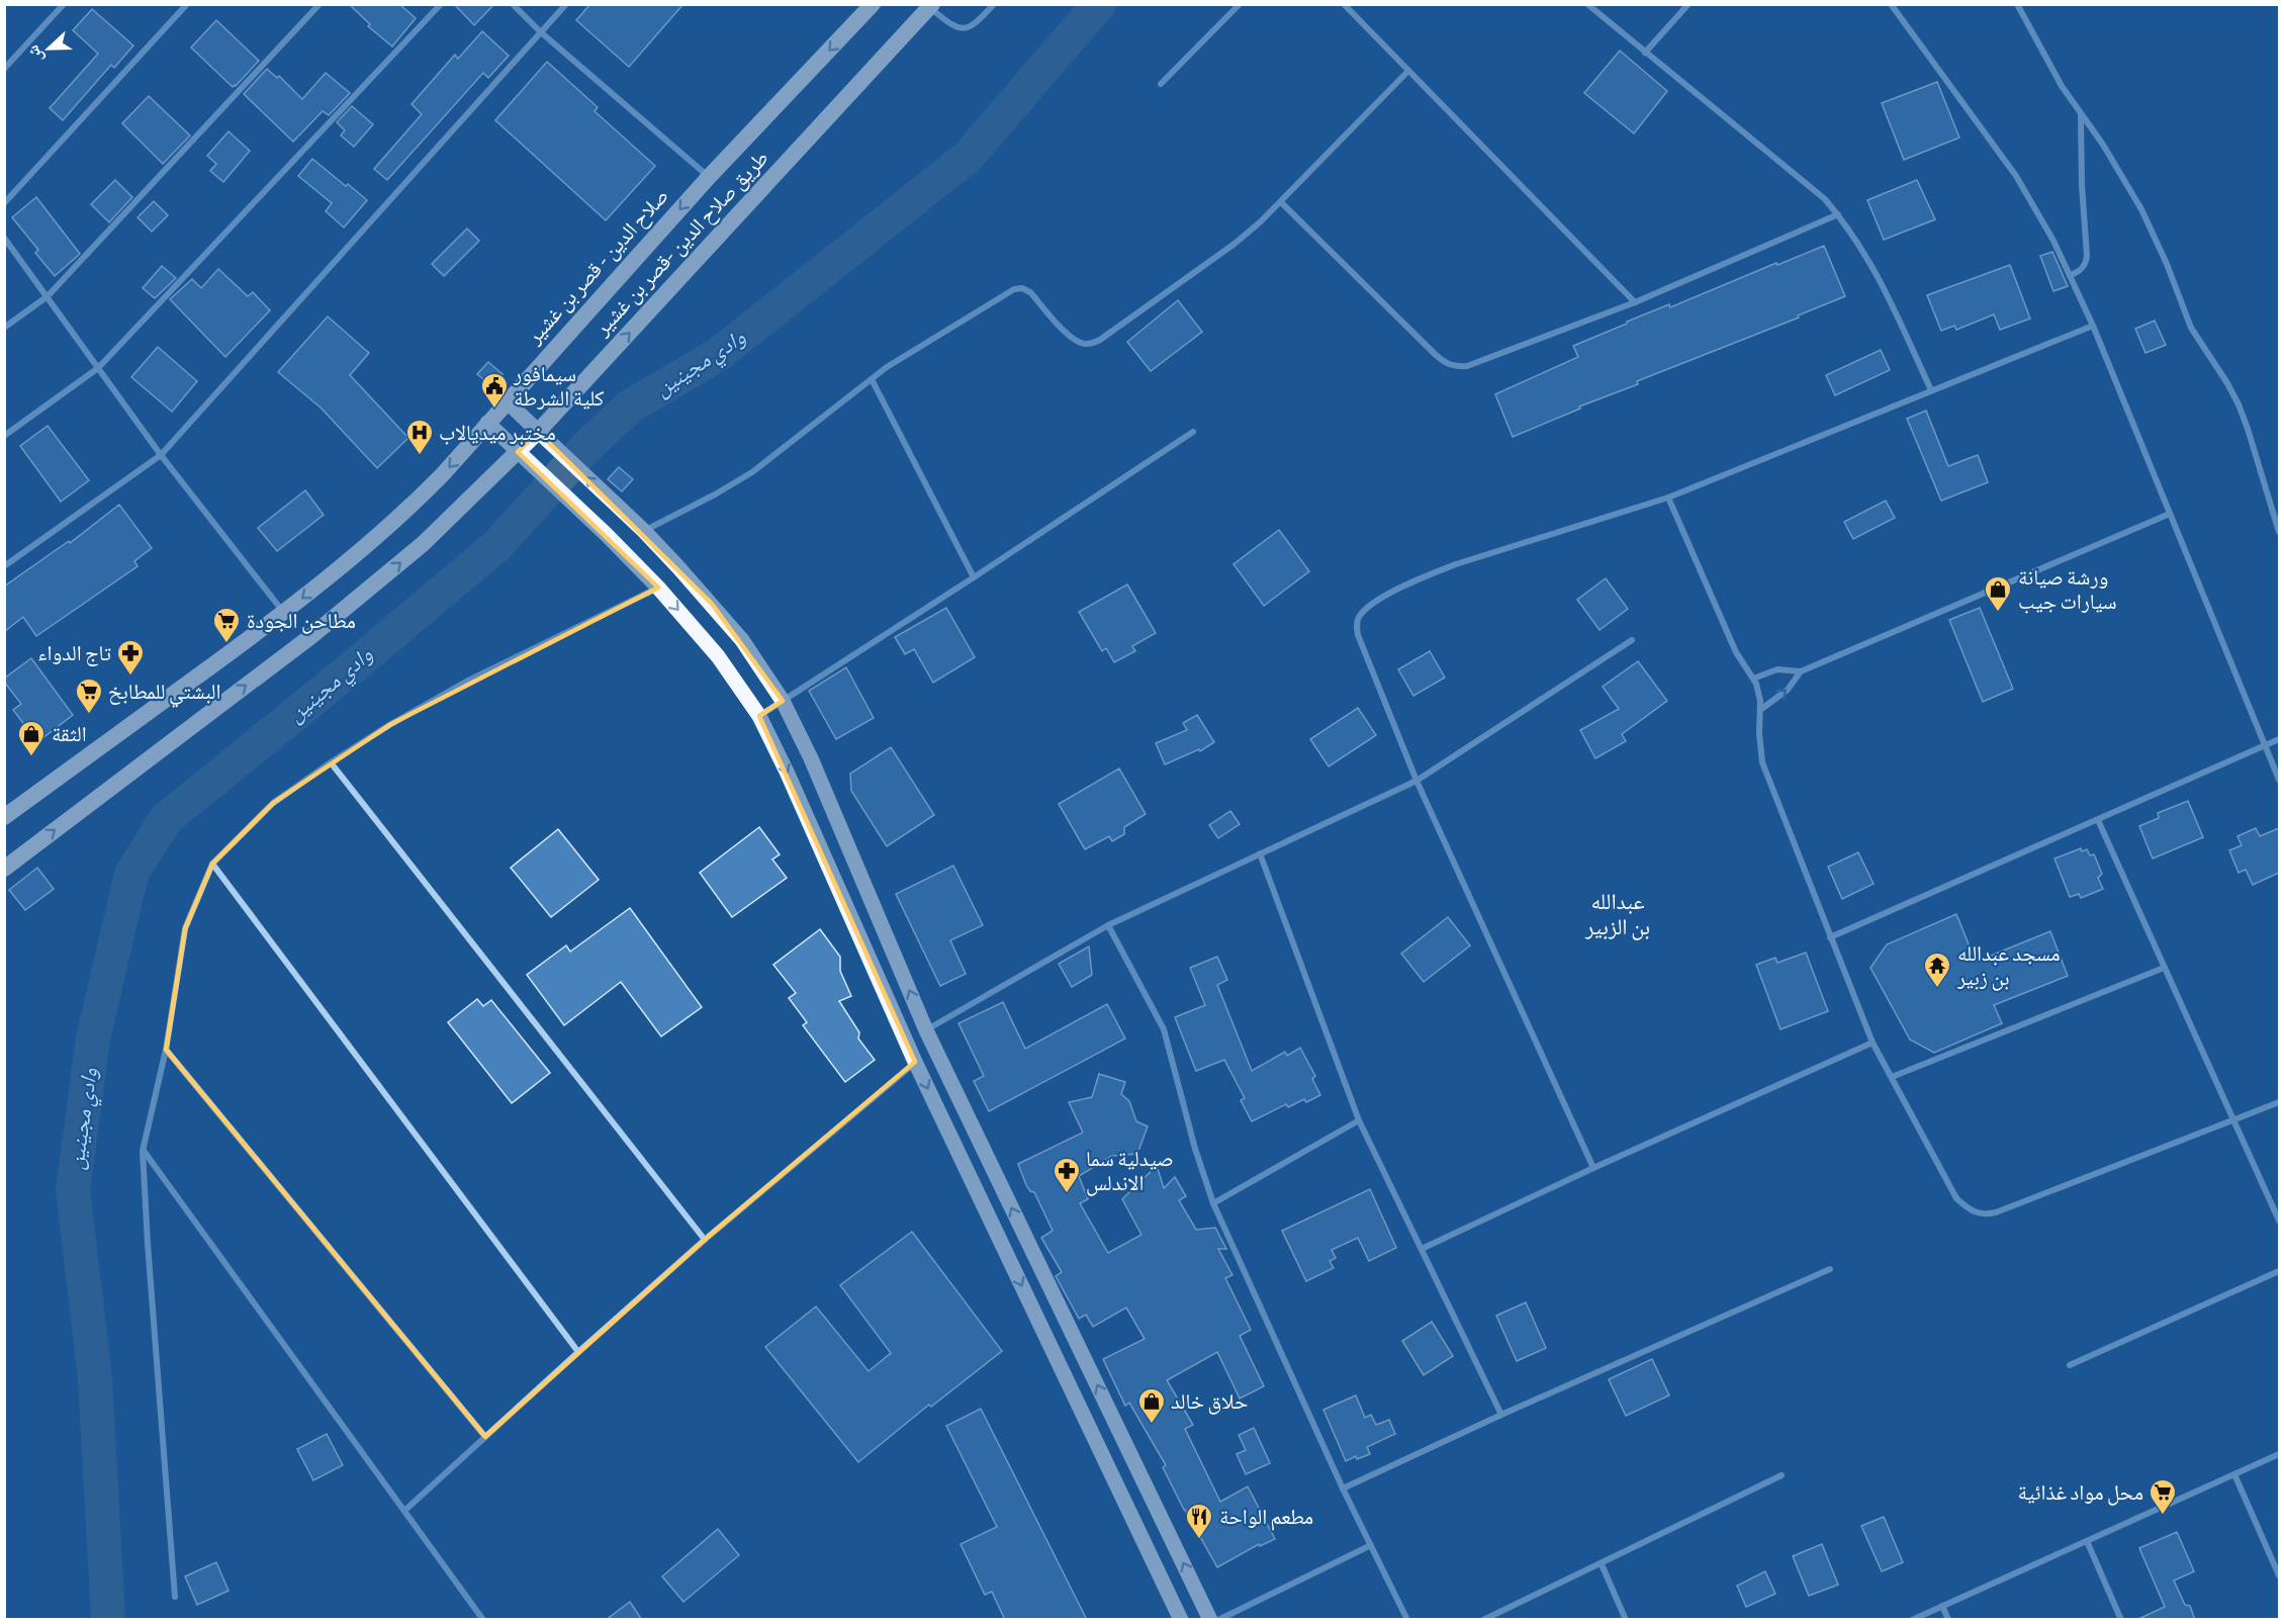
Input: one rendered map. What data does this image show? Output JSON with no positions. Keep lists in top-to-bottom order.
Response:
{
  "streets": {
    "highway": ["طريق صلاح الدين -قصر بن غشير", "صلاح الدين - قصر بن غشير"]
  },
  "one_way": ["طريق صلاح الدين -قصر بن غشير", "صلاح الدين - قصر بن غشير"],
  "districts": ["عبدالله بن الزبير"],
  "water": ["وادي مجينين"],
  "places": {
    "public building": ["سيمافور كلية الشرطة"],
    "hospital": ["مختبر ميديالاب"],
    "shop": ["ورشة صيانة سيارات جيب", "الثقة", "حلاق خالد"],
    "supermarket": ["مطاحن الجودة", "البشتي للمطابخ", "محل مواد غذائية"],
    "pharmacy": ["تاج الدواء", "صيدلية سما الاندلس"],
    "temple": ["مسجد عبدالله بن زبير"],
    "restaurant": ["مطعم الواحة"]
  },
  "north": "left"
}
